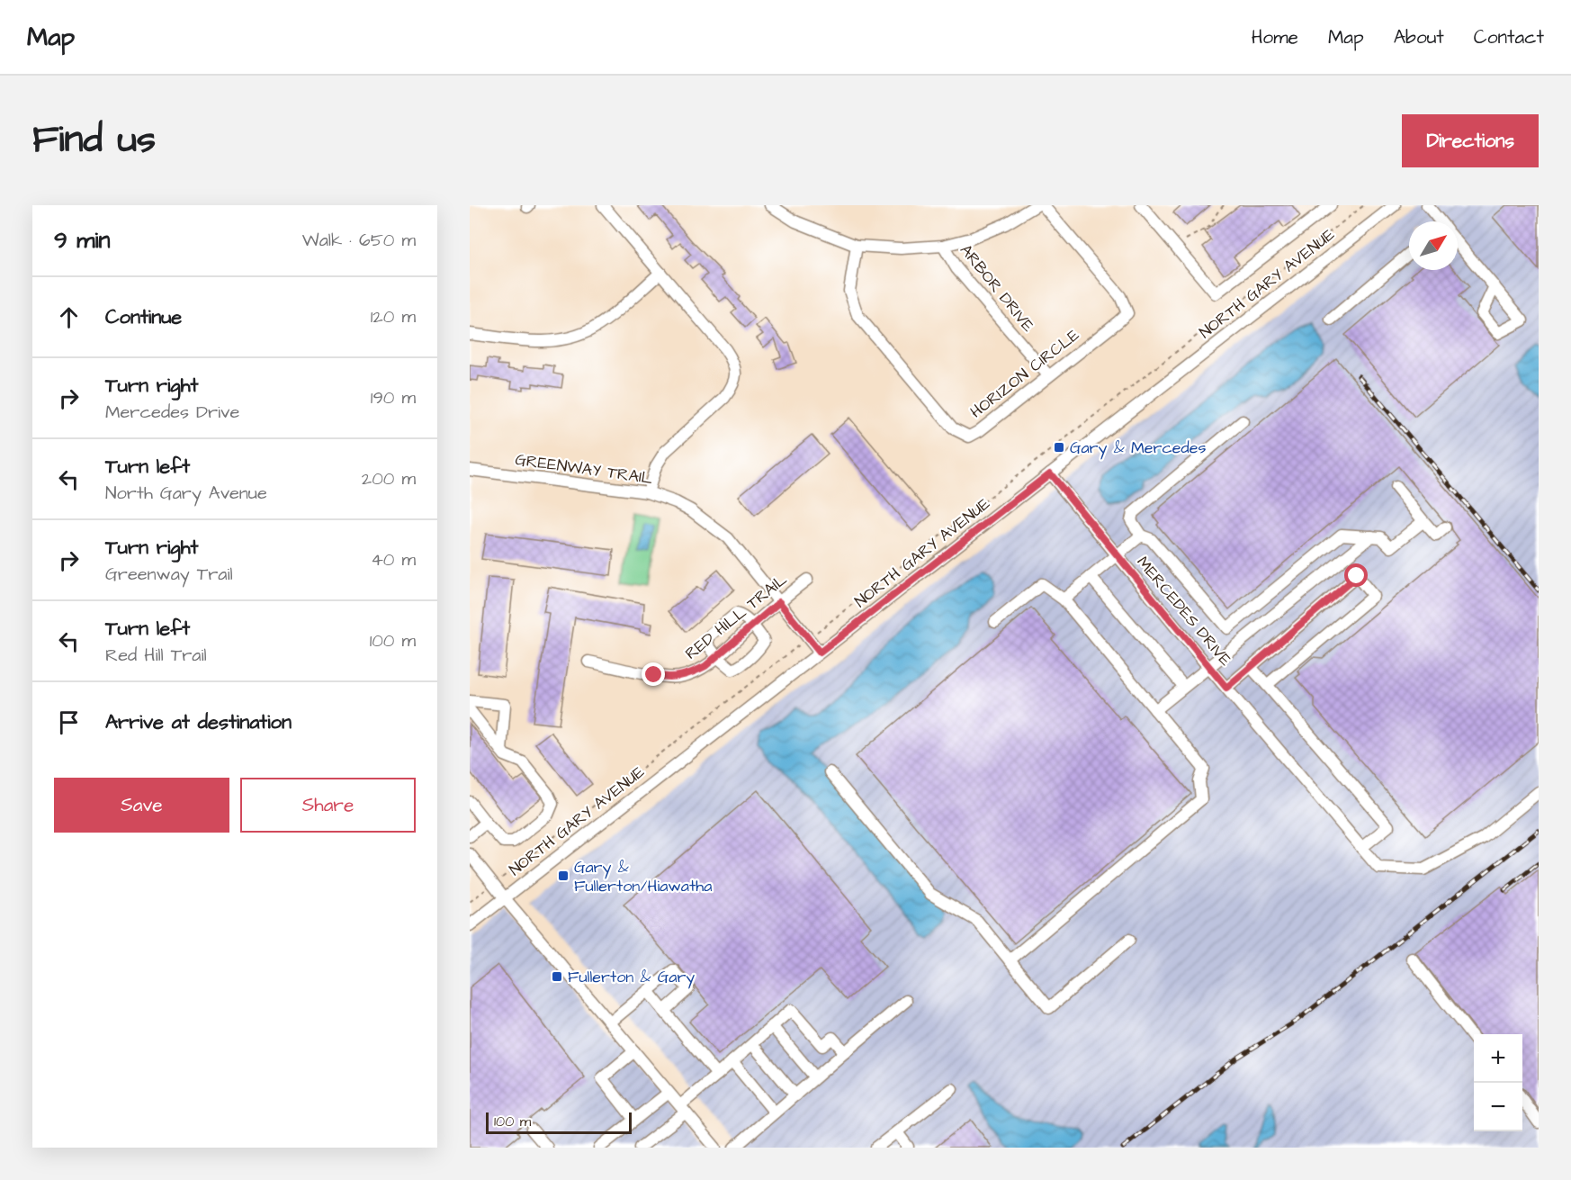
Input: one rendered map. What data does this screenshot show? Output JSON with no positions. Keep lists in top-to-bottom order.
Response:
{
  "streets": {
    "street": [
      "NORTH GARY AVENUE",
      "ARBOR DRIVE",
      "HORIZON CIRCLE",
      "GREENWAY TRAIL",
      "MERCEDES DRIVE",
      "RED HILL TRAIL"
    ]
  },
  "crossings": [
    ["NORTH GARY AVENUE", "GREENWAY TRAIL"],
    ["NORTH GARY AVENUE", "MERCEDES DRIVE"],
    ["ARBOR DRIVE", "HORIZON CIRCLE"],
    ["GREENWAY TRAIL", "RED HILL TRAIL"]
  ],
  "places": {
    "transit": ["Gary & Mercedes", "Gary & Fullerton/Hiawatha", "Fullerton & Gary"]
  },
  "scale_bar": "100 m",
  "north": "top right",
  "page": {
    "header": "Map",
    "nav": [
      "Home",
      "Map",
      "About",
      "Contact"
    ],
    "title": "Find us",
    "buttons": [
      "Directions",
      ["Save", "Share"]
    ],
    "heading": ["9 min", "Walk · 650 m"],
    "list": [
      ["Continue", "120 m"],
      ["Turn right", "Mercedes Drive", "190 m"],
      ["Turn left", "North Gary Avenue", "200 m"],
      ["Turn right", "Greenway Trail", "40 m"],
      ["Turn left", "Red Hill Trail", "100 m"],
      "Arrive at destination"
    ],
    "map_buttons": ["+", "−"],
    "scale": "100 m"
  }
}
